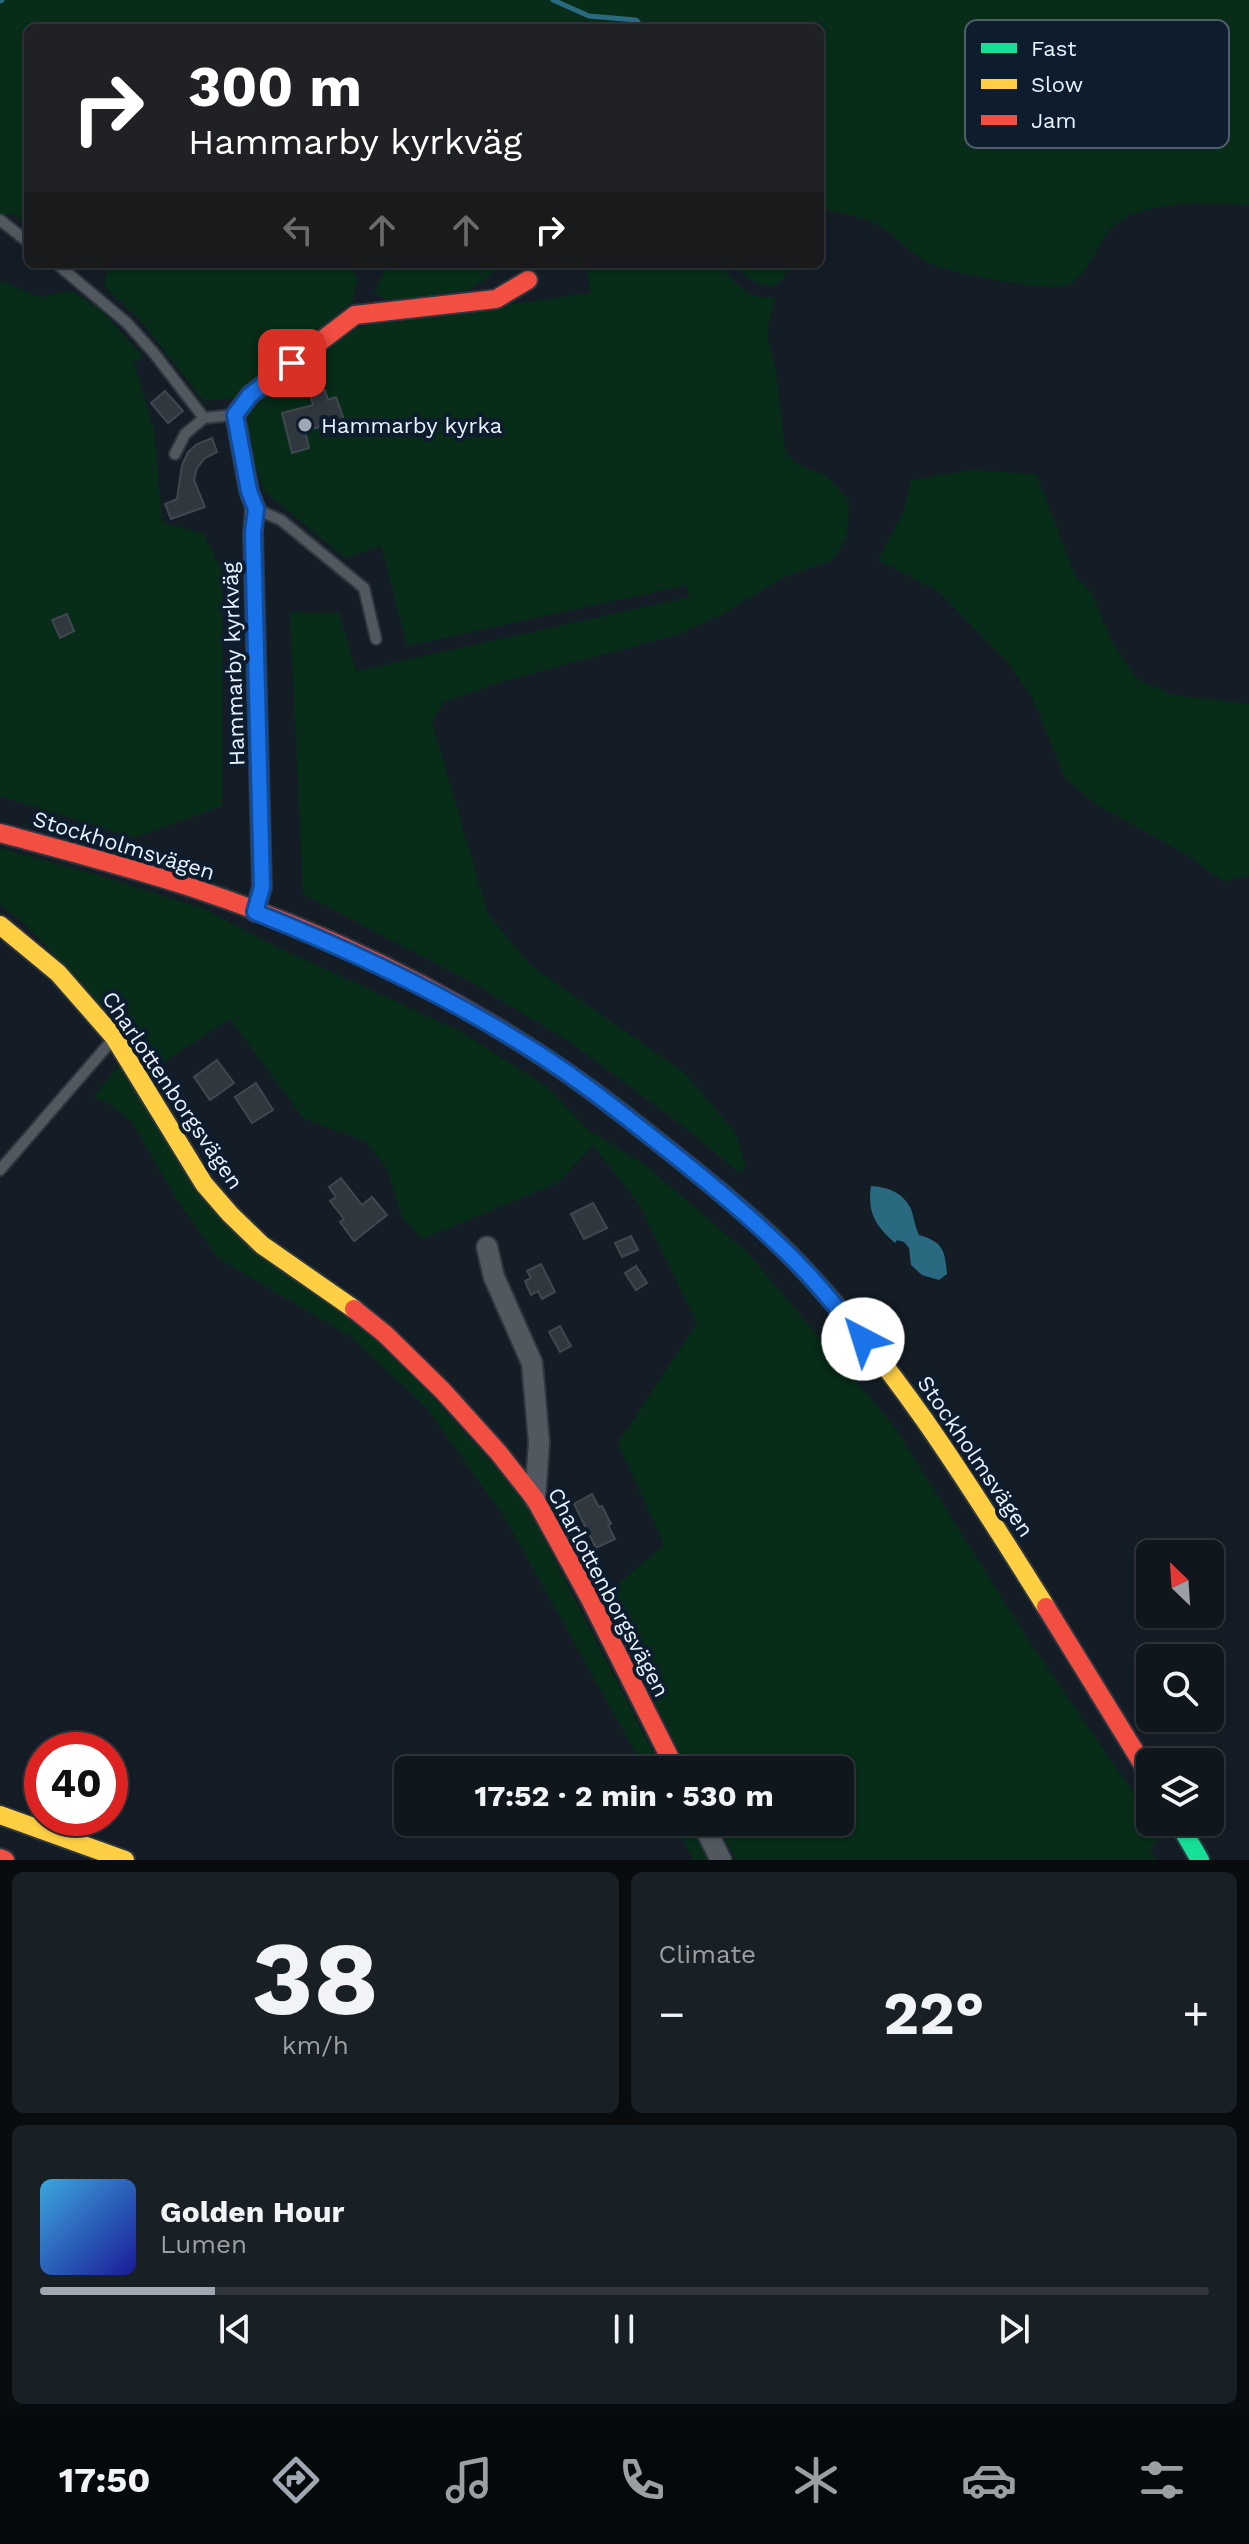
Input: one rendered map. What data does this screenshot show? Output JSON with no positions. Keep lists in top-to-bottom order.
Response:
{
  "streets": {
    "main road": ["Hammarby kyrkväg", "Stockholmsvägen", "Charlottenborgsvägen"]
  },
  "crossings": [
    ["Hammarby kyrkväg", "Stockholmsvägen"]
  ],
  "places": ["Hammarby kyrka"],
  "legend": ["Fast", "Slow", "Jam"],
  "north": "top left",
  "page": {
    "turn": ["300 m", "Hammarby kyrkväg"],
    "limit": "40",
    "trip": "17:52 · 2 min · 530 m",
    "tile": [
      ["38", "km/h"],
      "Climate"
    ],
    "heat": ["−", "22°", "+"],
    "song": ["Golden Hour", "Lumen"],
    "tabs": "17:50"
  }
}
